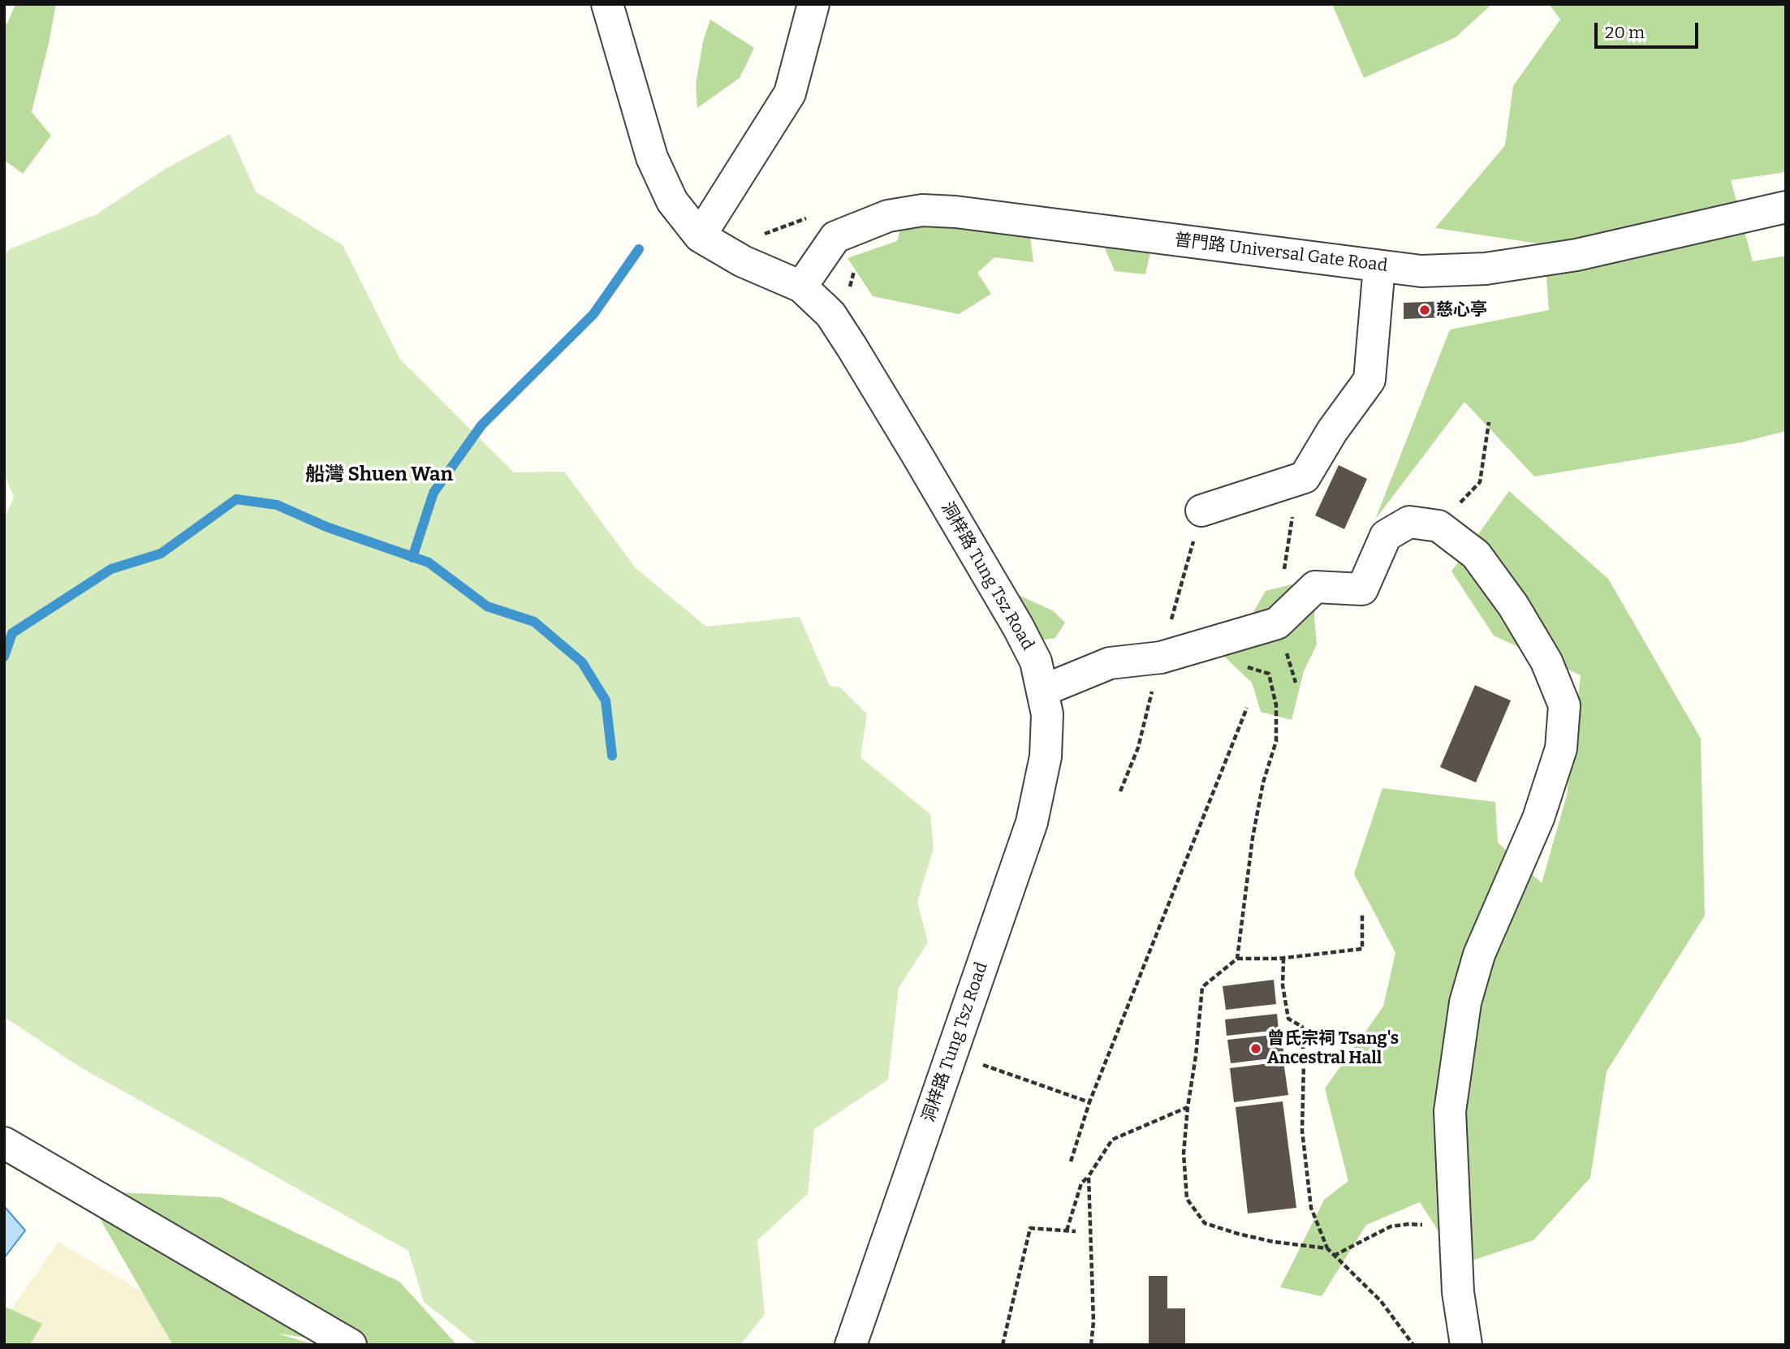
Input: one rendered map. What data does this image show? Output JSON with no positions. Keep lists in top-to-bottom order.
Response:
{
  "streets": {
    "street": ["普門路 Universal Gate Road", "洞梓路 Tung Tsz Road"]
  },
  "crossings": [
    ["普門路 Universal Gate Road", "洞梓路 Tung Tsz Road"]
  ],
  "districts": ["船灣 Shuen Wan"],
  "places": ["慈心亭", "曾氏宗祠 Tsang's Ancestral Hall"],
  "scale_bar": "20 m"
}
